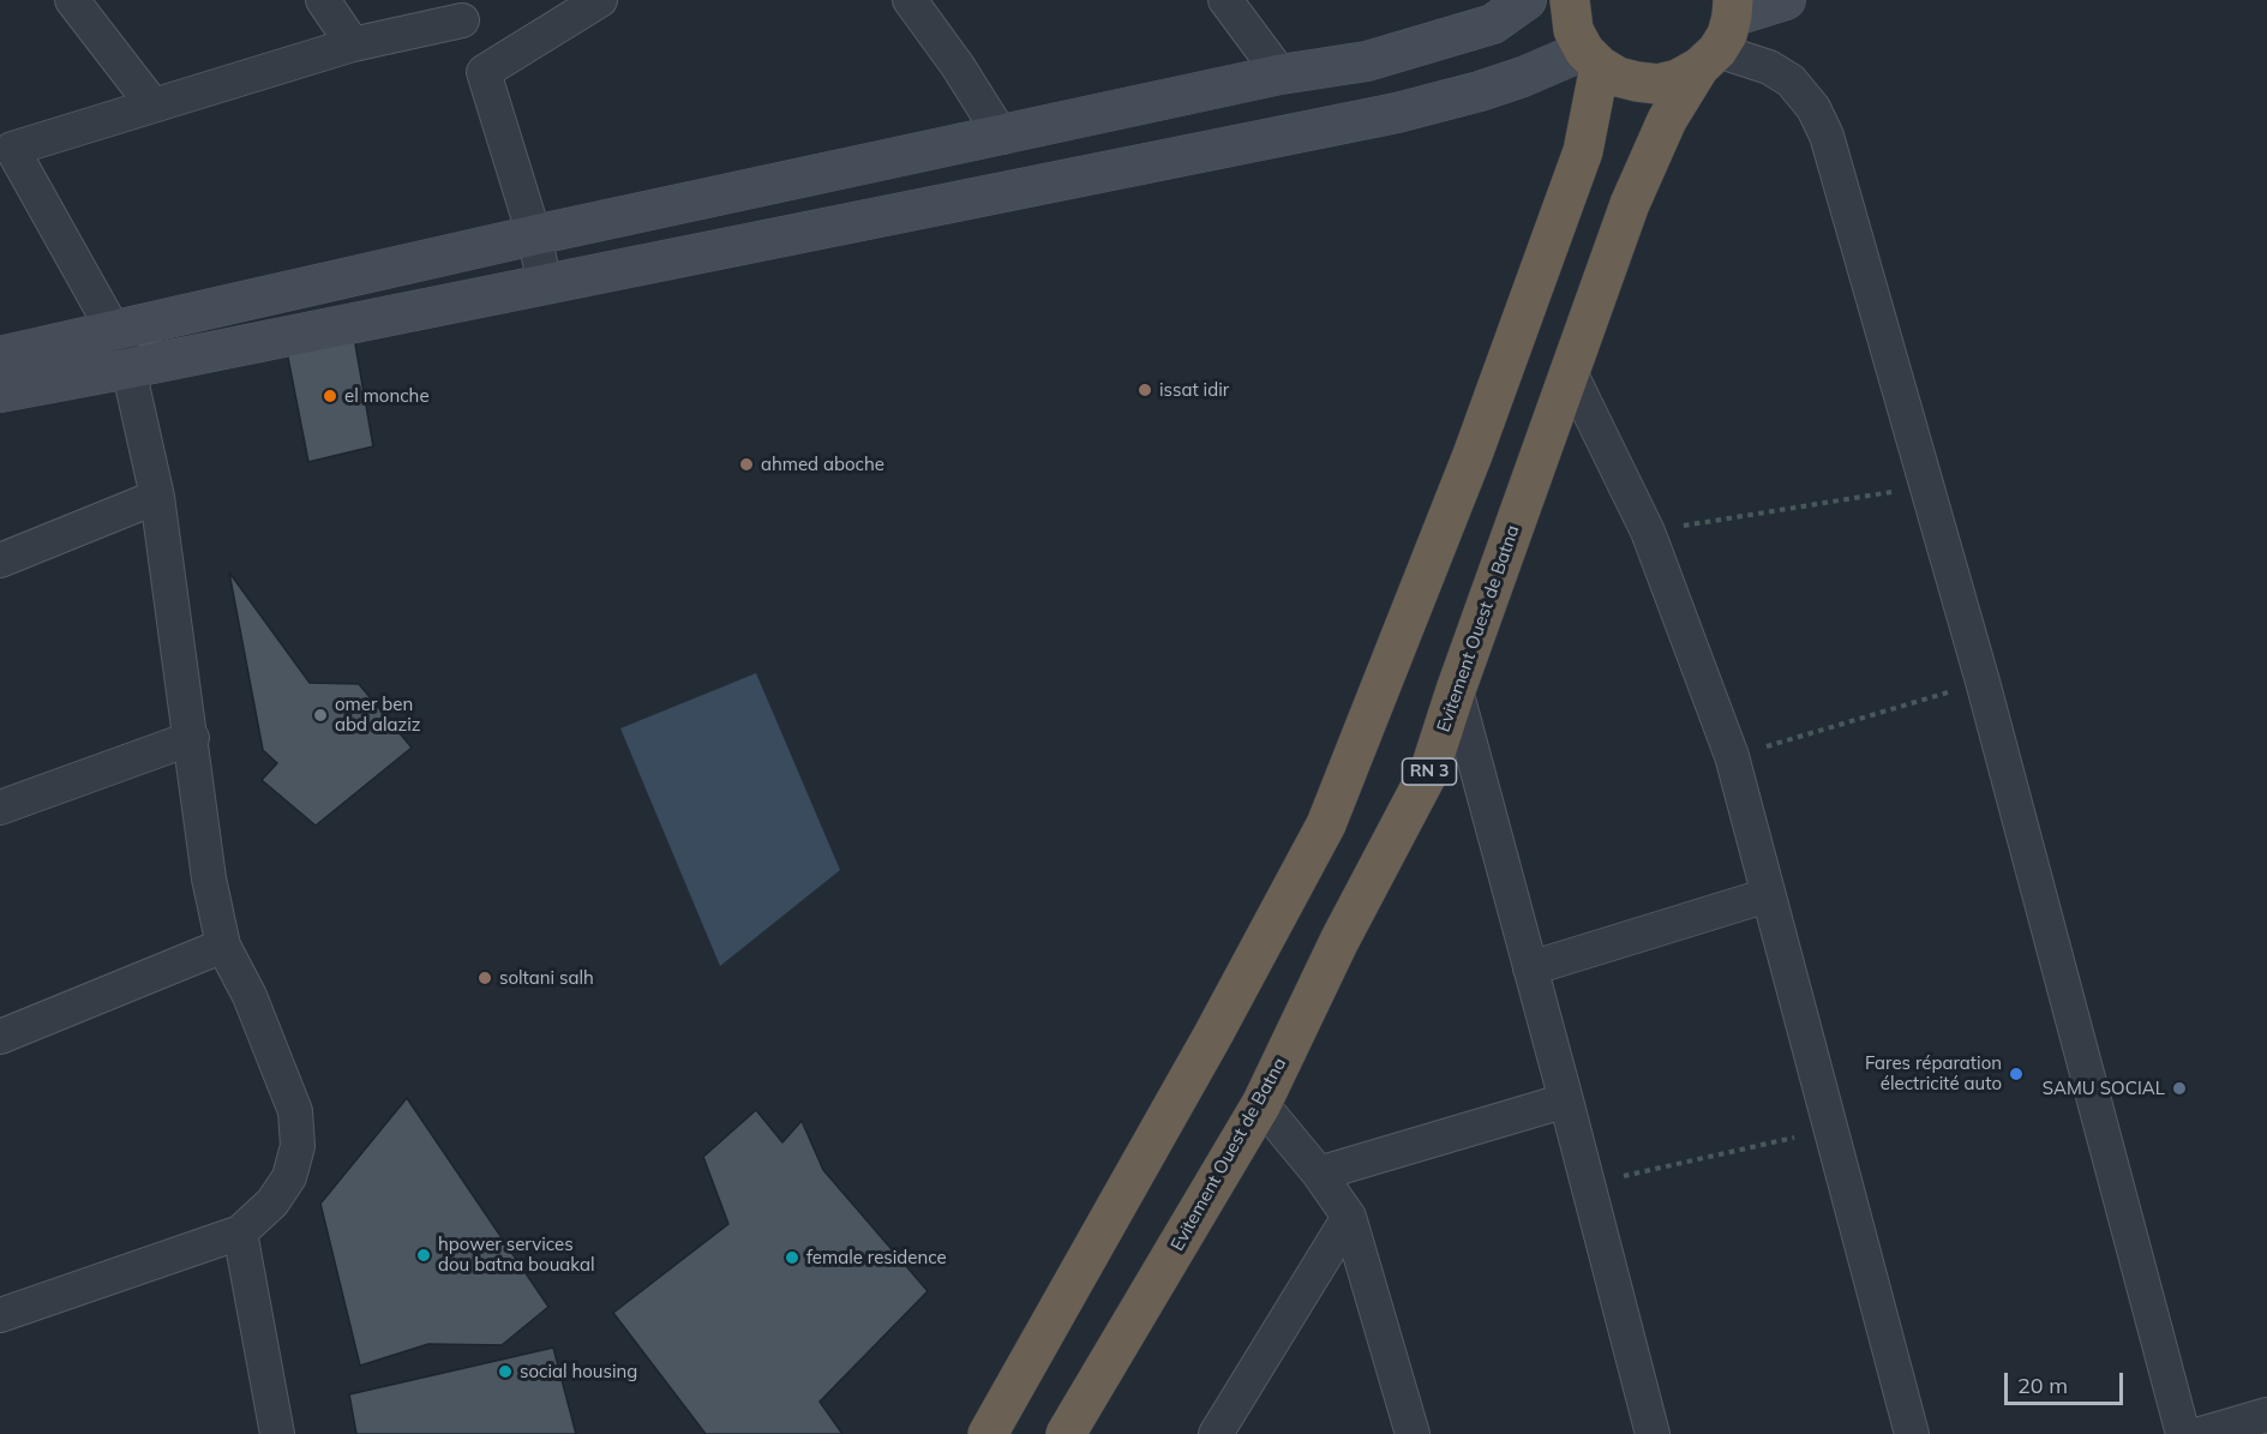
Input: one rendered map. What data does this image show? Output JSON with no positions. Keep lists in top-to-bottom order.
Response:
{
  "streets": {
    "highway": ["Evitement Ouest de Batna", "RN 3"]
  },
  "places": [
    "issat idir",
    "el monche",
    "ahmed aboche",
    "omer ben abd alaziz",
    "soltani salh",
    "Fares réparation électricité auto",
    "SAMU SOCIAL",
    "hpower services dou batna bouakal",
    "female residence",
    "social housing"
  ],
  "scale_bar": "20 m"
}
